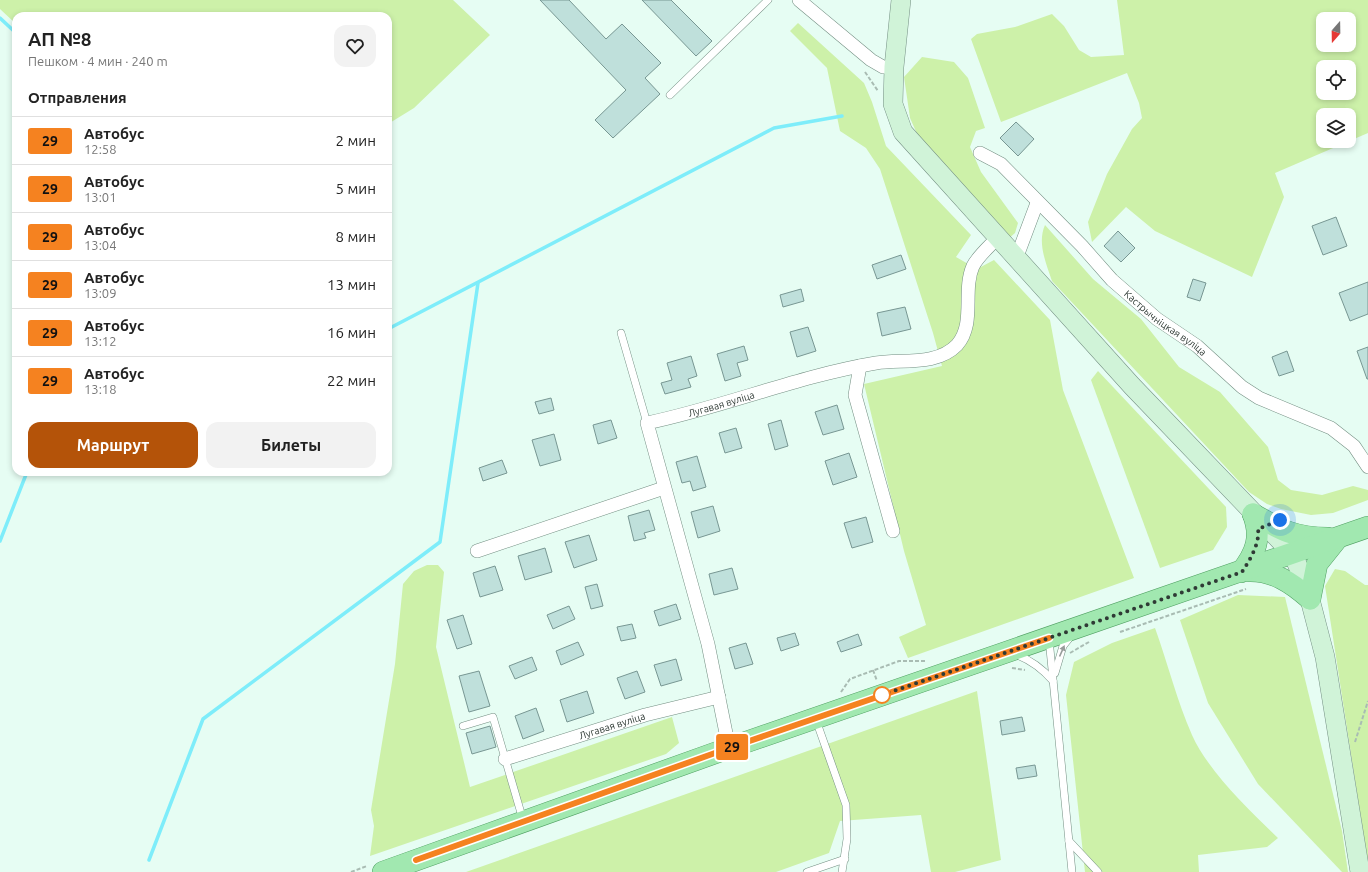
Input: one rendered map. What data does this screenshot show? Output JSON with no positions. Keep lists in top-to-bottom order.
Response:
{
  "streets": {
    "street": ["Кастрычніцкая вуліца", "Лугавая вуліца"]
  },
  "lines": ["bus line 29"],
  "north": "bottom",
  "page": {
    "on_map": "29",
    "heading": [
      ["АП №8", "Пешком · 4 мин · 240 m"],
      "Отправления"
    ],
    "list": [
      {
        "mark": "29",
        "name": "Автобус",
        "note": "12:58",
        "value": "2 мин"
      },
      {
        "mark": "29",
        "name": "Автобус",
        "note": "13:01",
        "value": "5 мин"
      },
      {
        "mark": "29",
        "name": "Автобус",
        "note": "13:04",
        "value": "8 мин"
      },
      {
        "mark": "29",
        "name": "Автобус",
        "note": "13:09",
        "value": "13 мин"
      },
      {
        "mark": "29",
        "name": "Автобус",
        "note": "13:12",
        "value": "16 мин"
      },
      {
        "mark": "29",
        "name": "Автобус",
        "note": "13:18",
        "value": "22 мин"
      }
    ],
    "buttons": ["Маршрут", "Билеты"]
  }
}
